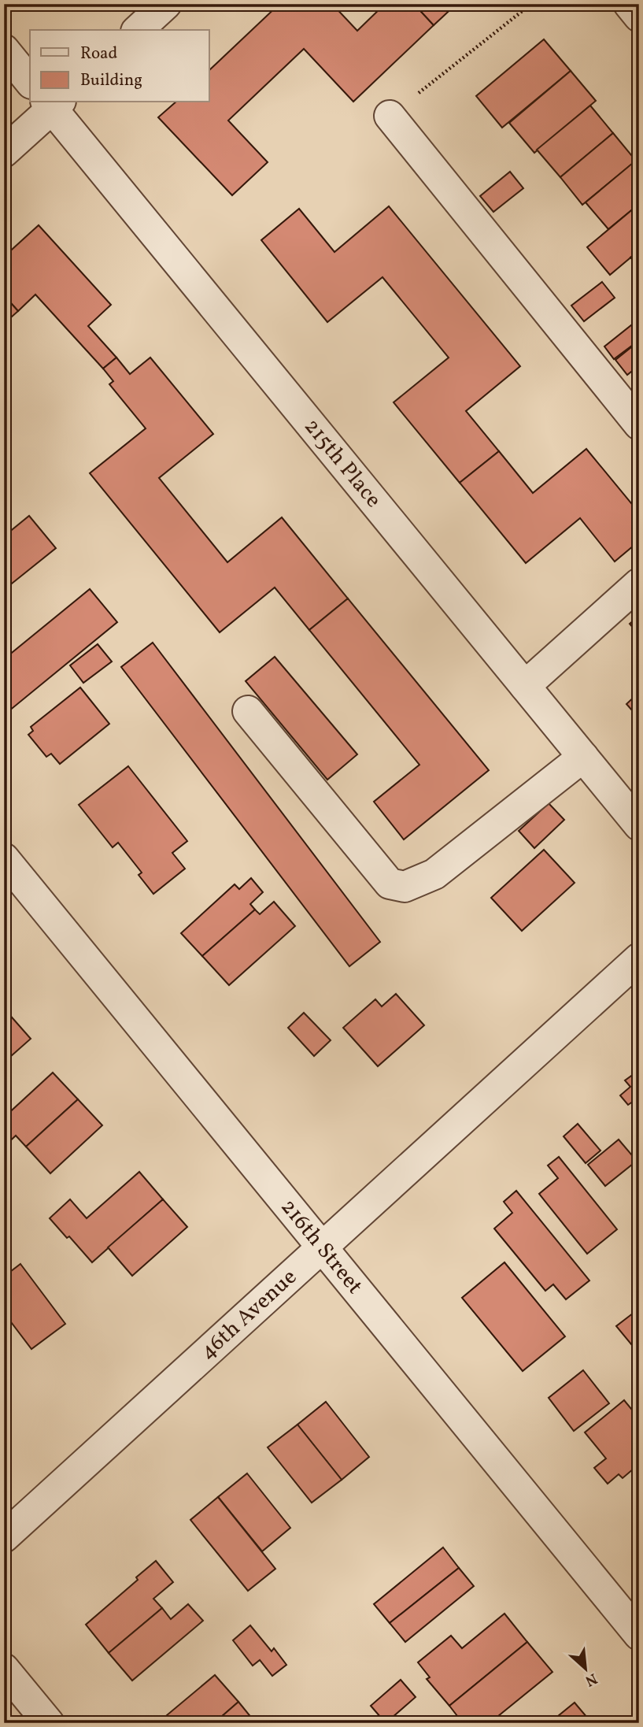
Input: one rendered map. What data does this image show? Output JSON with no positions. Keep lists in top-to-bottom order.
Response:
{
  "streets": {
    "street": ["215th Place", "216th Street", "46th Avenue"]
  },
  "crossings": [
    ["216th Street", "46th Avenue"]
  ],
  "legend": ["Road", "Building"],
  "north": "bottom right"
}
